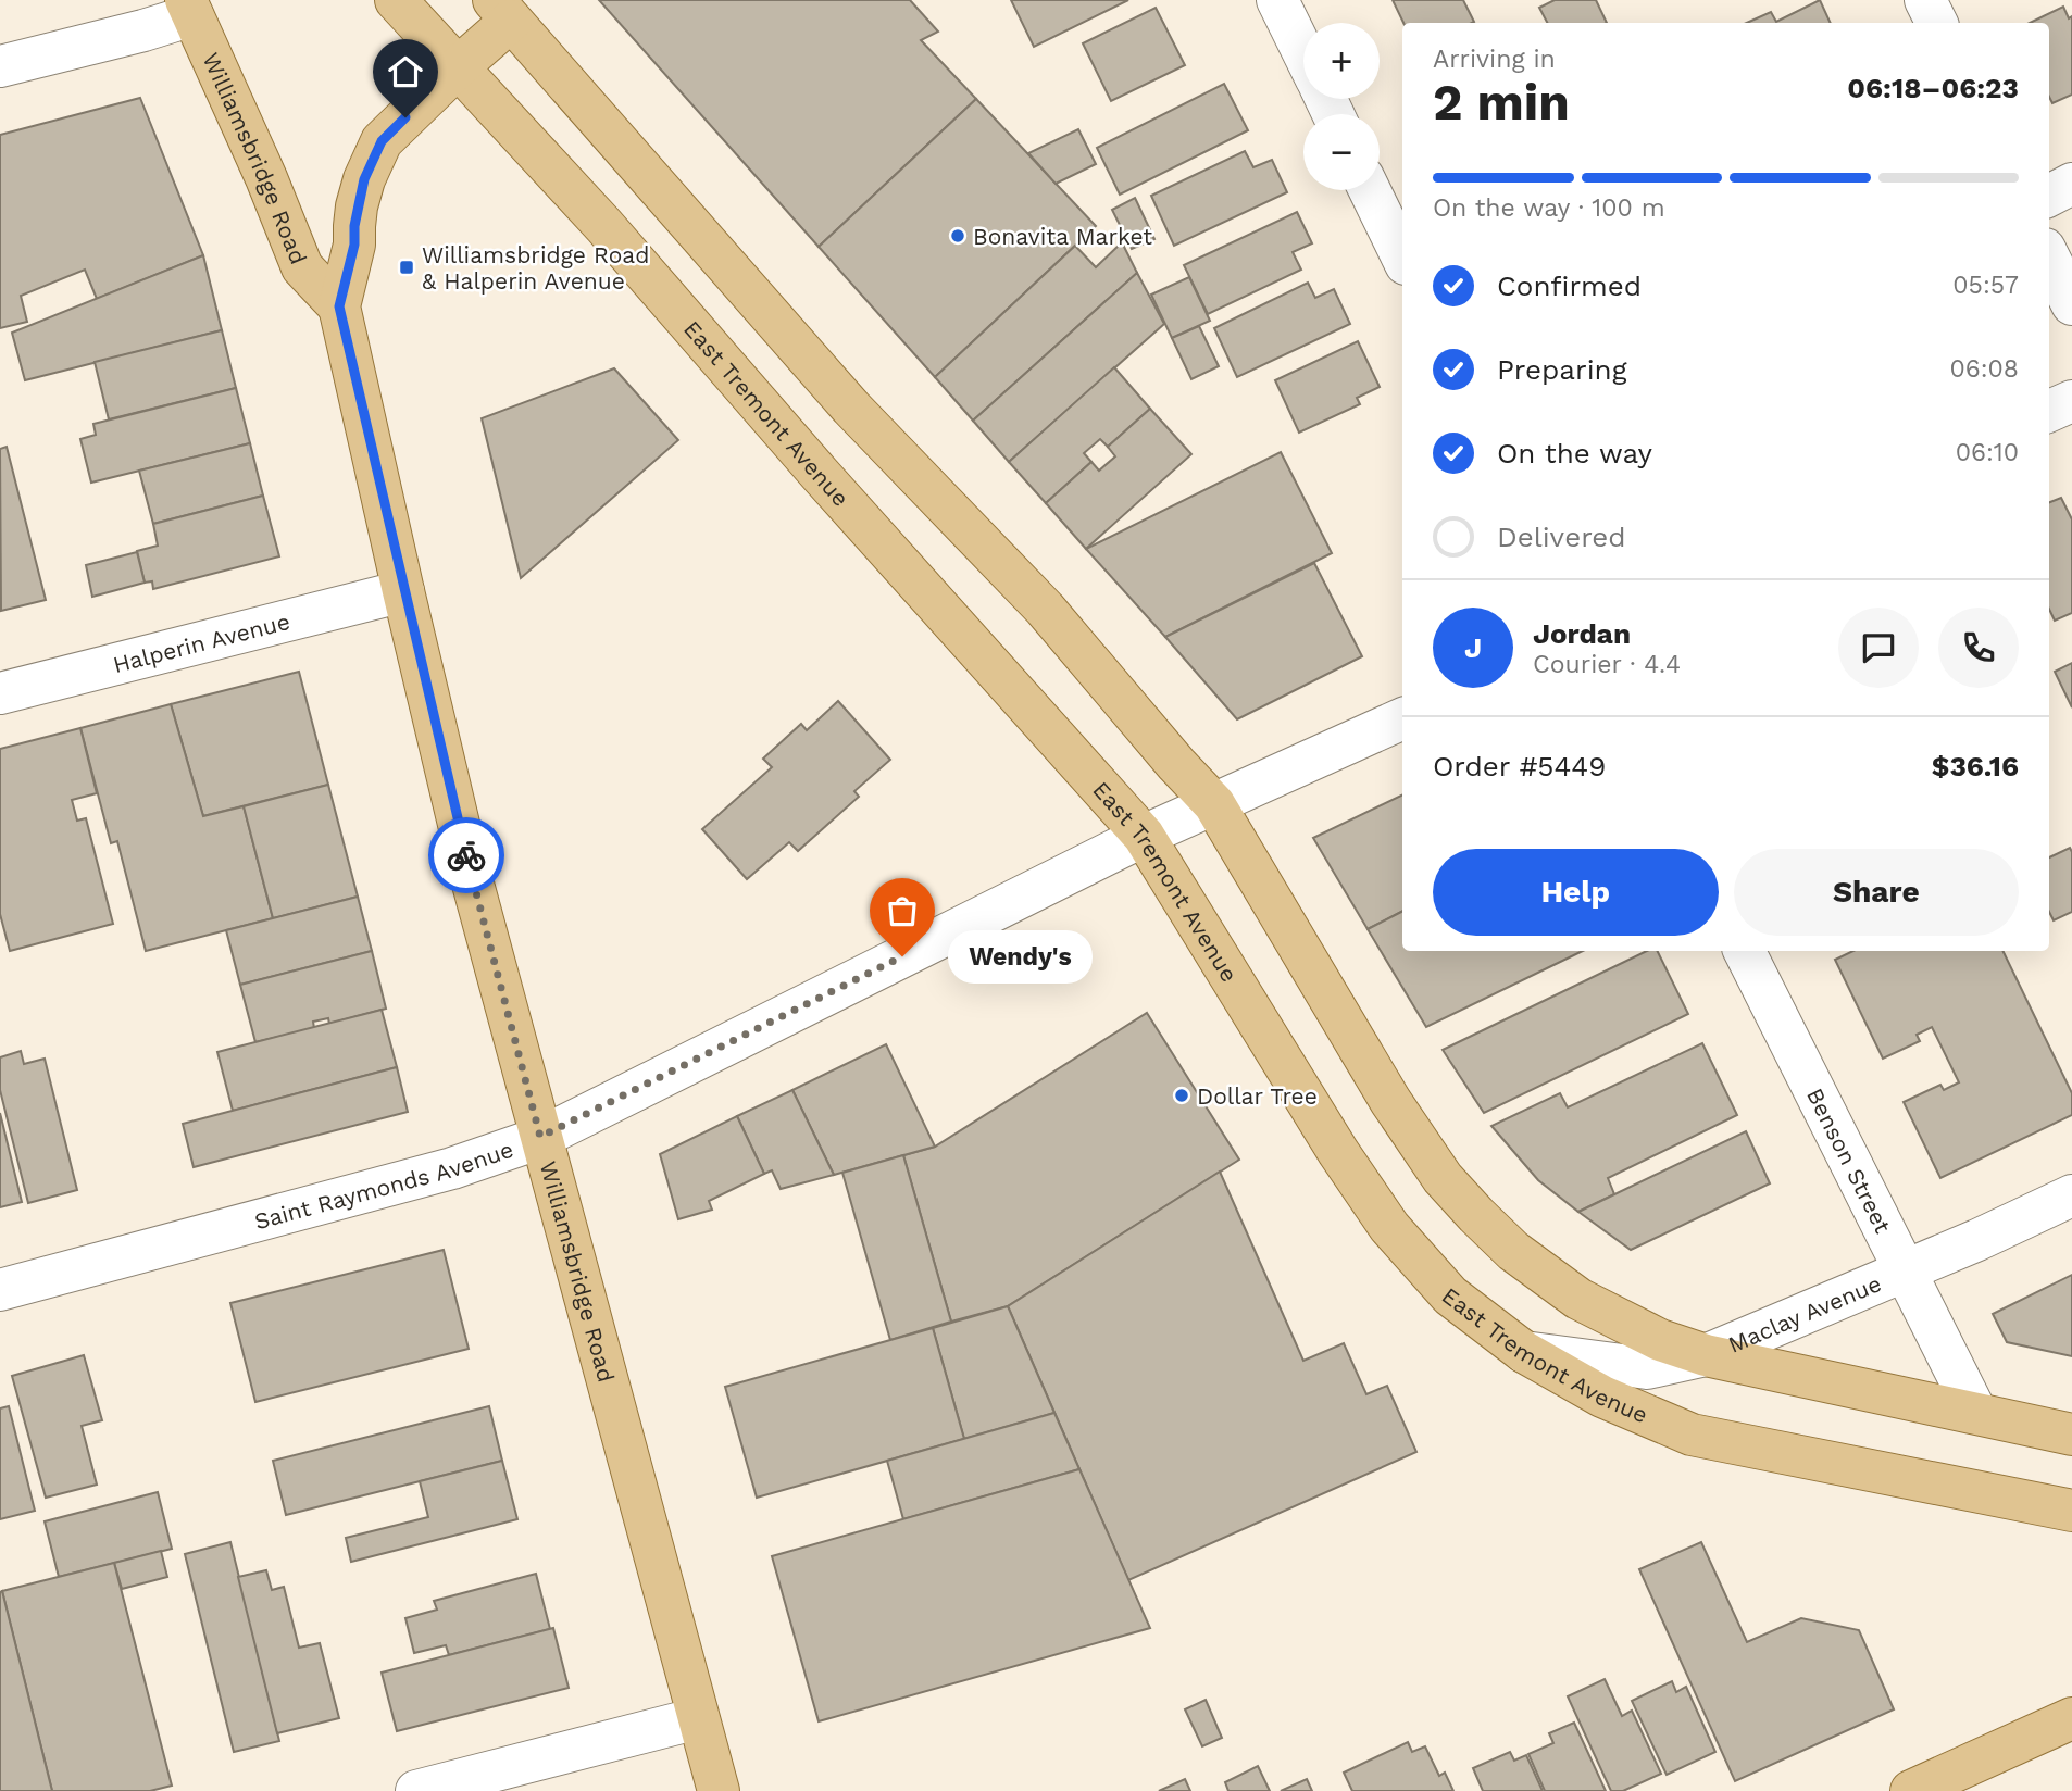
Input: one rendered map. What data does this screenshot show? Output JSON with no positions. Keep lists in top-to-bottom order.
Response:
{
  "streets": {
    "main road": ["Williamsbridge Road", "East Tremont Avenue"],
    "street": [
      "Halperin Avenue",
      "Benson Street",
      "Saint Raymonds Avenue",
      "Maclay Avenue"
    ]
  },
  "crossings": [
    ["Williamsbridge Road", "East Tremont Avenue"],
    ["Williamsbridge Road", "Halperin Avenue"],
    ["Williamsbridge Road", "Saint Raymonds Avenue"],
    ["East Tremont Avenue", "Saint Raymonds Avenue"],
    ["East Tremont Avenue", "Maclay Avenue"],
    ["Benson Street", "Maclay Avenue"]
  ],
  "places": {
    "other": ["Bonavita Market", "Wendy's", "Dollar Tree"],
    "transit": ["Williamsbridge Road & Halperin Avenue"]
  },
  "page": {
    "map_buttons": ["+", "−"],
    "heading": ["2 min", "Arriving in", "06:18–06:23"],
    "panel": [
      "Jordan",
      "Courier · 4.4",
      "Order #5449",
      "$36.16"
    ],
    "bar": "On the way · 100 m",
    "list": [
      ["Confirmed", "05:57"],
      ["Preparing", "06:08"],
      ["On the way", "06:10"],
      "Delivered"
    ],
    "round": "J",
    "buttons": ["Help", "Share"],
    "bubble": "Wendy's"
  }
}
